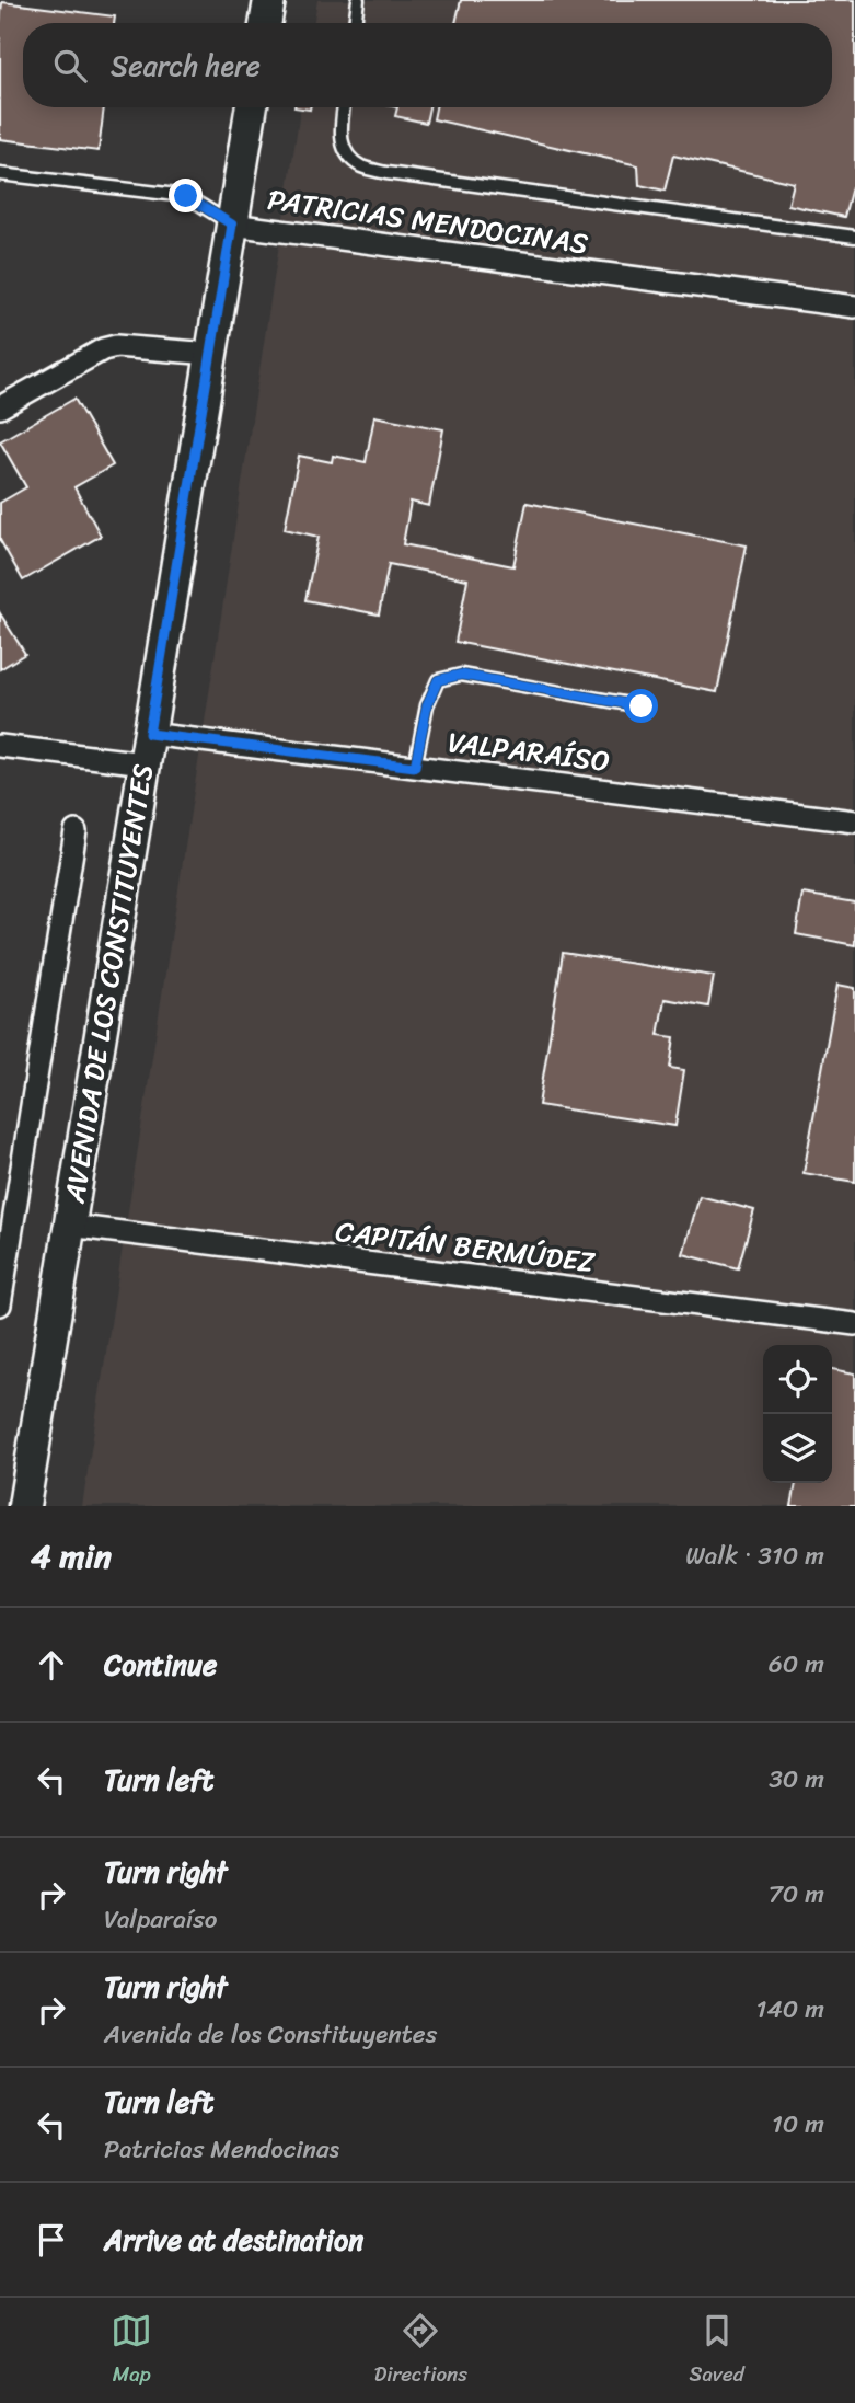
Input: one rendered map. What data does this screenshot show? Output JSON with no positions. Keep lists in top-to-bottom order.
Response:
{
  "streets": {
    "main road": ["AVENIDA DE LOS CONSTITUYENTES"],
    "street": ["PATRICIAS MENDOCINAS", "VALPARAÍSO", "CAPITÁN BERMÚDEZ"]
  },
  "crossings": [
    ["PATRICIAS MENDOCINAS", "AVENIDA DE LOS CONSTITUYENTES"],
    ["VALPARAÍSO", "AVENIDA DE LOS CONSTITUYENTES"],
    ["AVENIDA DE LOS CONSTITUYENTES", "CAPITÁN BERMÚDEZ"]
  ],
  "page": {
    "search": "Search here",
    "heading": ["4 min", "Walk · 310 m"],
    "list": [
      ["Continue", "60 m"],
      ["Turn left", "30 m"],
      ["Turn right", "Valparaíso", "70 m"],
      ["Turn right", "Avenida de los Constituyentes", "140 m"],
      ["Turn left", "Patricias Mendocinas", "10 m"],
      "Arrive at destination"
    ],
    "nav": ["Map", "Directions", "Saved"]
  }
}
